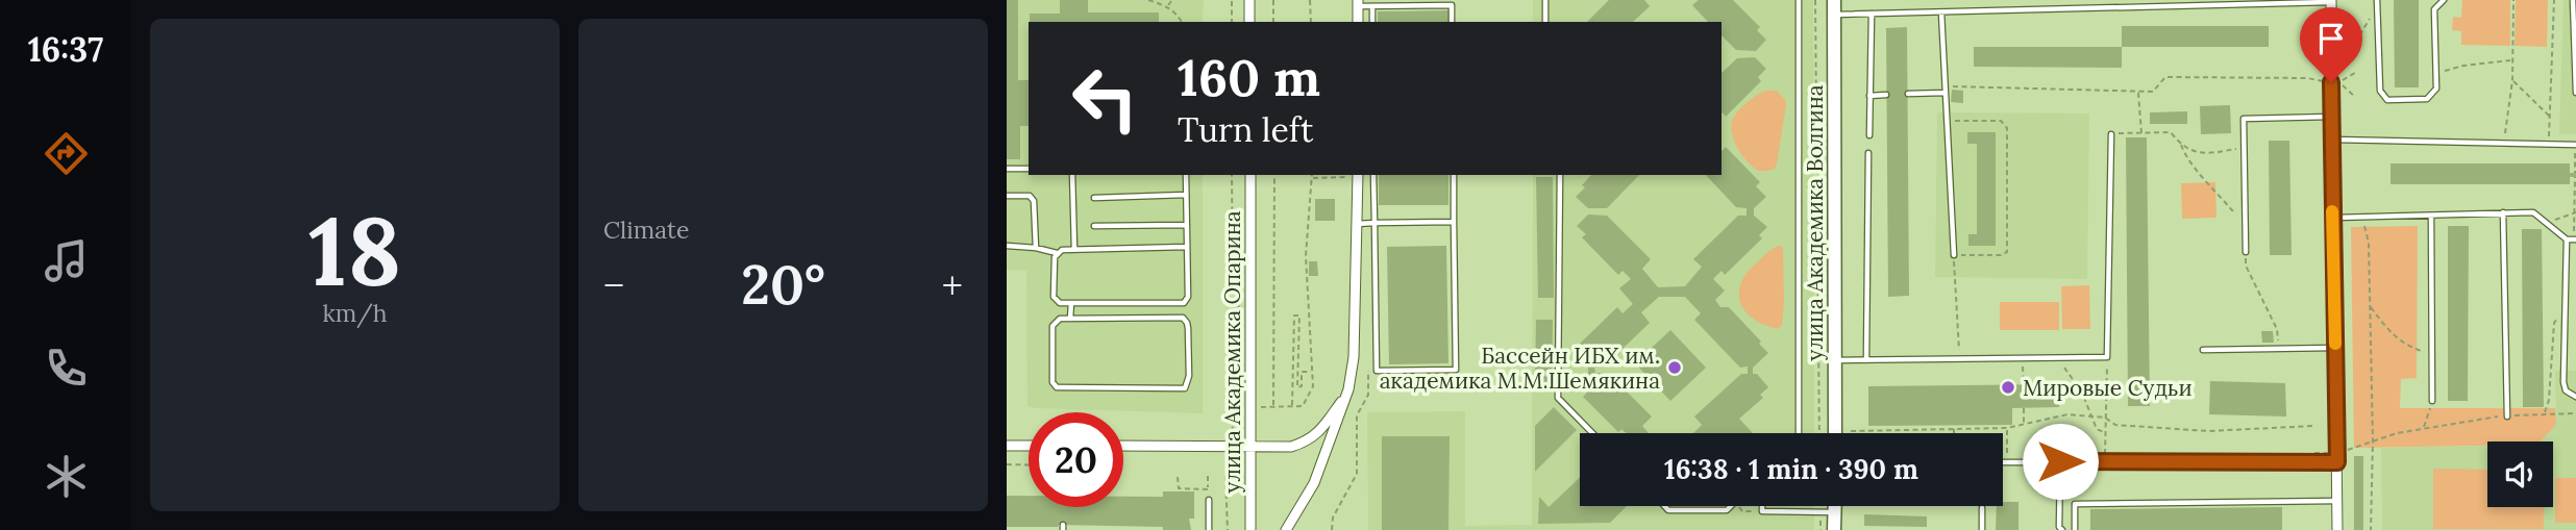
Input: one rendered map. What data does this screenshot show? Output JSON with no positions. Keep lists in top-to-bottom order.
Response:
{
  "streets": {
    "street": ["улица Академика Волгина", "улица Академика Опарина"]
  },
  "places": ["Бассейн ИБХ им. академика М.М.Шемякина", "Мировые Судьи"],
  "page": {
    "tabs": "16:37",
    "tile": [
      ["18", "km/h"],
      "Climate"
    ],
    "turn": ["160 m", "Turn left"],
    "heat": ["−", "20°", "+"],
    "limit": "20",
    "trip": "16:38 · 1 min · 390 m"
  }
}
